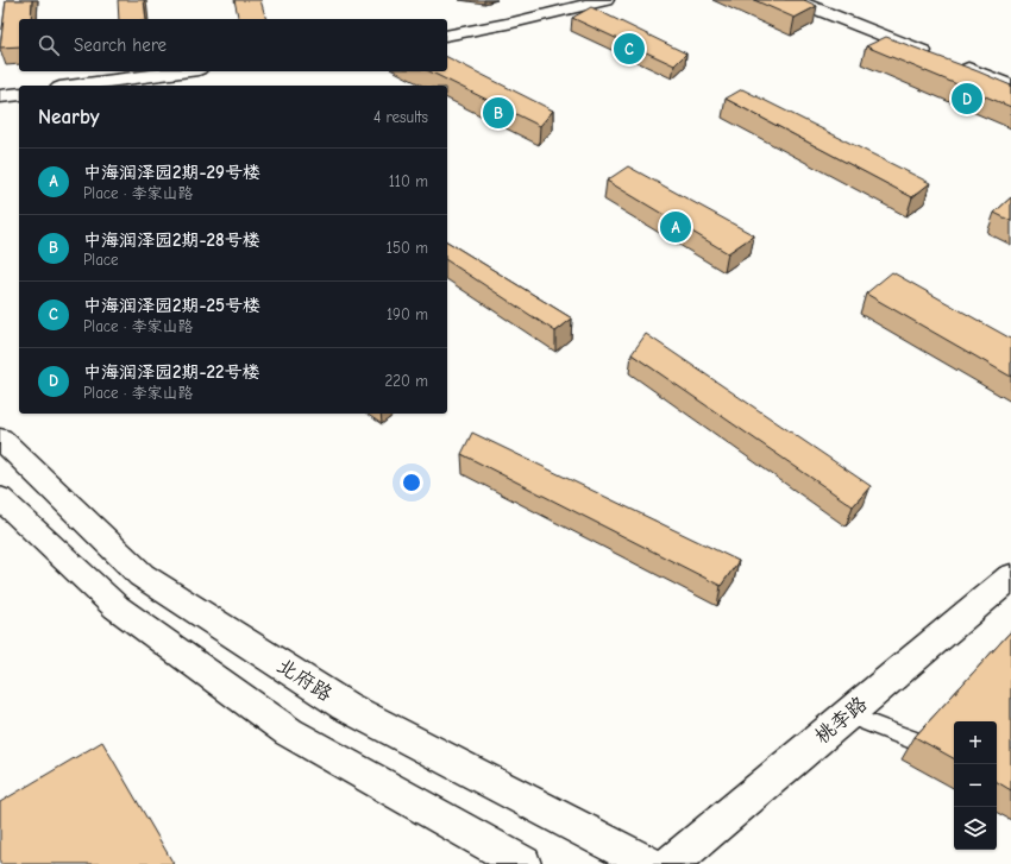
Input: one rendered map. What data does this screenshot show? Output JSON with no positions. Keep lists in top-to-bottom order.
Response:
{
  "streets": {
    "main road": ["北府路", "桃李路"]
  },
  "page": {
    "search": "Search here",
    "pins": [
      "C",
      "D",
      "B",
      "A"
    ],
    "heading": ["Nearby", "4 results"],
    "list": [
      {
        "mark": "A",
        "name": "中海润泽园2期-29号楼",
        "note": "Place · 李家山路",
        "value": "110 m"
      },
      {
        "mark": "B",
        "name": "中海润泽园2期-28号楼",
        "note": "Place",
        "value": "150 m"
      },
      {
        "mark": "C",
        "name": "中海润泽园2期-25号楼",
        "note": "Place · 李家山路",
        "value": "190 m"
      },
      {
        "mark": "D",
        "name": "中海润泽园2期-22号楼",
        "note": "Place · 李家山路",
        "value": "220 m"
      }
    ],
    "map_buttons": ["+", "−"]
  }
}
